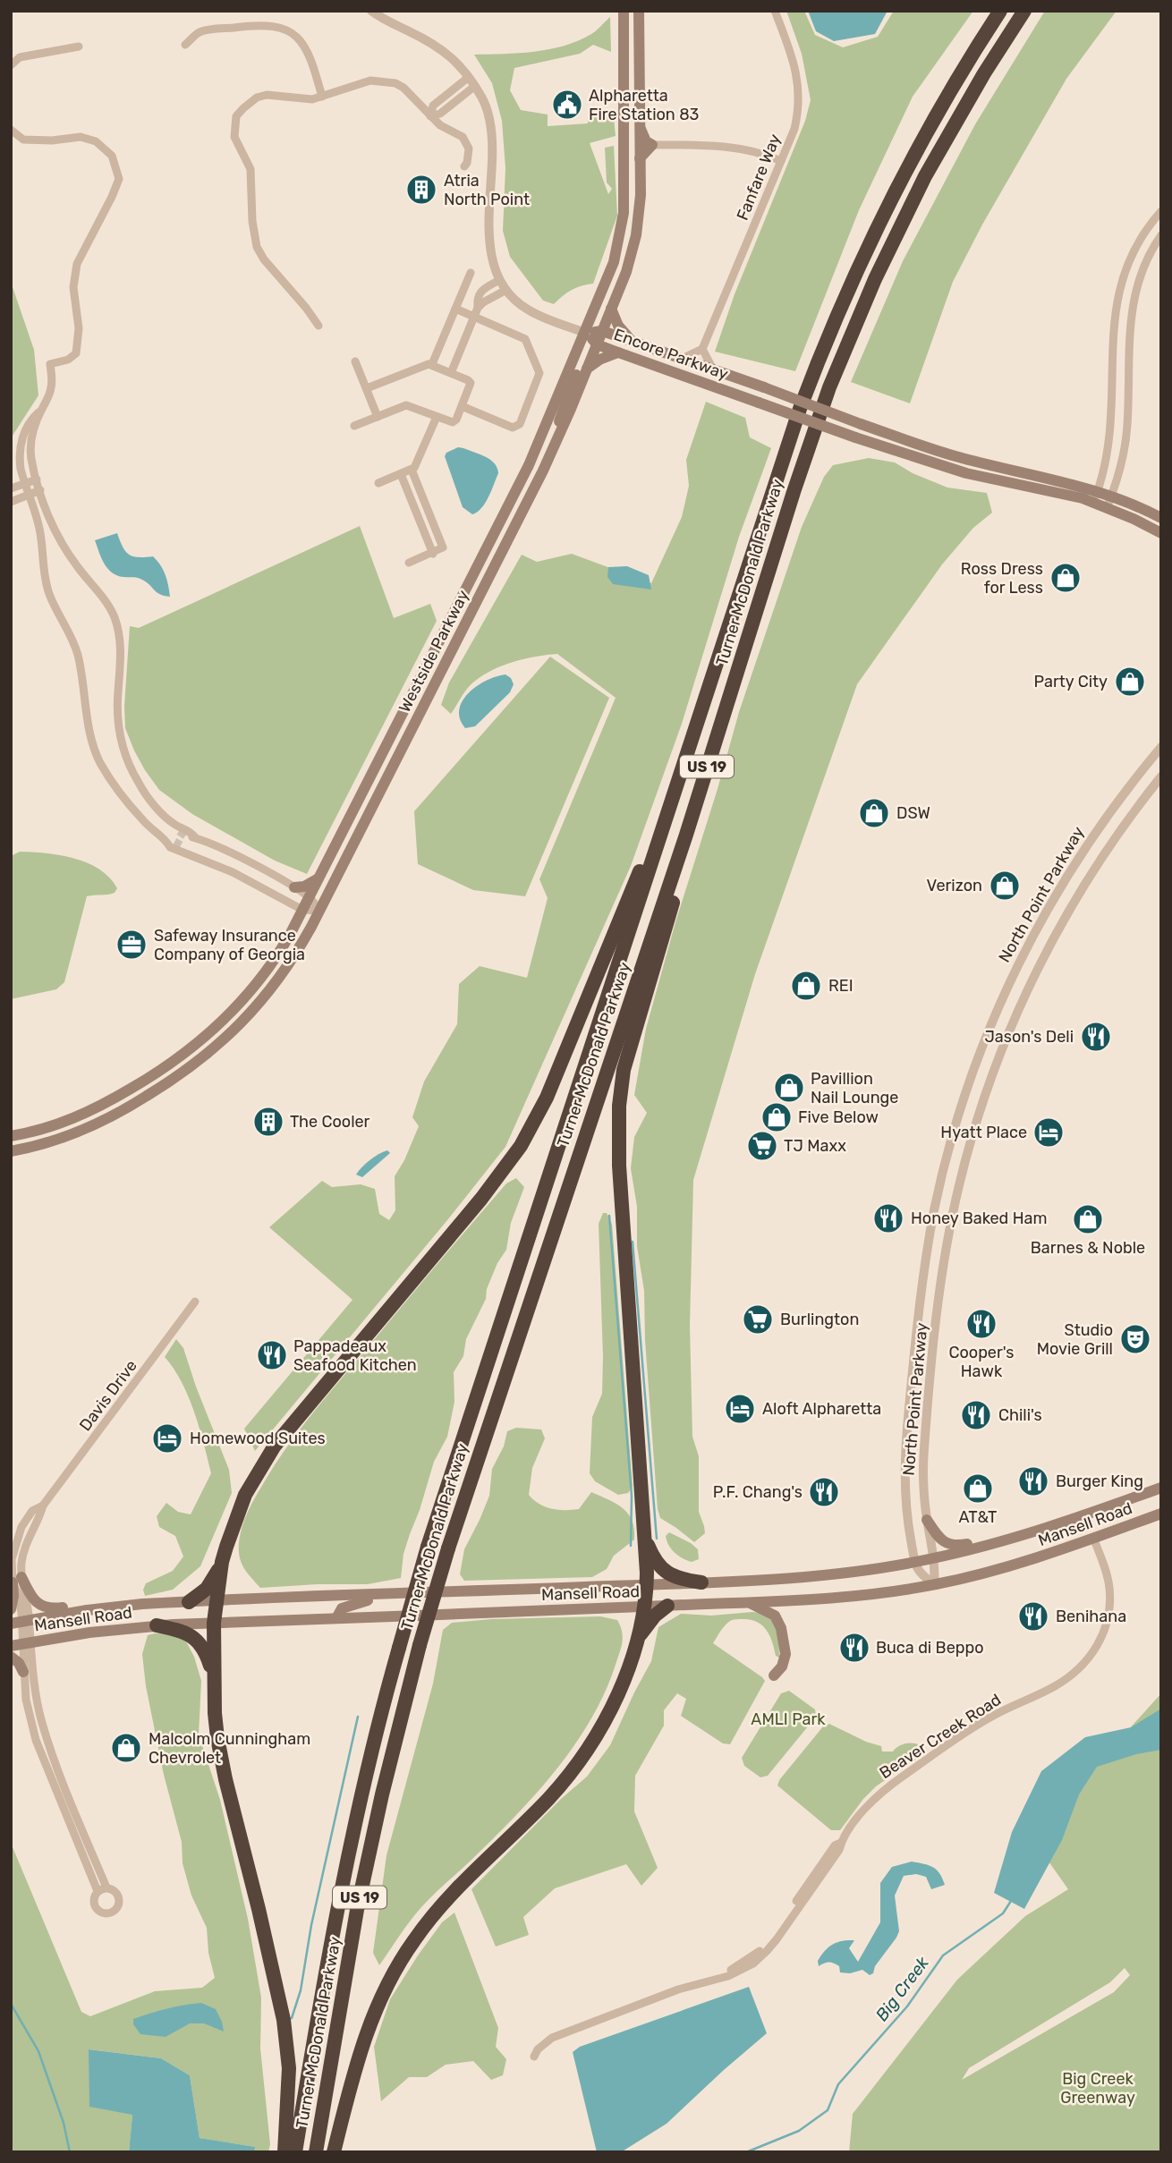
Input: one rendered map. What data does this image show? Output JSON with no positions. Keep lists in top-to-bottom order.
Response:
{
  "streets": {
    "highway": ["Turner McDonald Parkway", "US 19"],
    "main road": ["Encore Parkway", "Westside Parkway", "Mansell Road"],
    "street": [
      "Fanfare Way",
      "North Point Parkway",
      "Davis Drive",
      "Beaver Creek Road"
    ]
  },
  "crossings": [
    ["Encore Parkway", "Westside Parkway"],
    ["North Point Parkway", "Mansell Road"],
    ["Davis Drive", "Mansell Road"],
    ["Mansell Road", "Beaver Creek Road"]
  ],
  "water": ["Big Creek"],
  "parks": ["AMLI Park", "Big Creek Greenway"],
  "places": {
    "public building": ["Alpharetta Fire Station 83"],
    "building": ["Atria North Point", "The Cooler"],
    "shop": [
      "Ross Dress for Less",
      "Party City",
      "DSW",
      "Verizon",
      "REI",
      "Pavillion Nail Lounge",
      "Five Below",
      "Barnes & Noble",
      "AT&T",
      "Malcolm Cunningham Chevrolet"
    ],
    "office": ["Safeway Insurance Company of Georgia"],
    "restaurant": [
      "Jason's Deli",
      "Honey Baked Ham",
      "Cooper's Hawk",
      "Pappadeaux Seafood Kitchen",
      "Chili's",
      "Burger King",
      "P.F. Chang's",
      "Benihana",
      "Buca di Beppo"
    ],
    "hotel": ["Hyatt Place", "Aloft Alpharetta", "Homewood Suites"],
    "supermarket": ["TJ Maxx", "Burlington"],
    "theatre": ["Studio Movie Grill"]
  }
}
